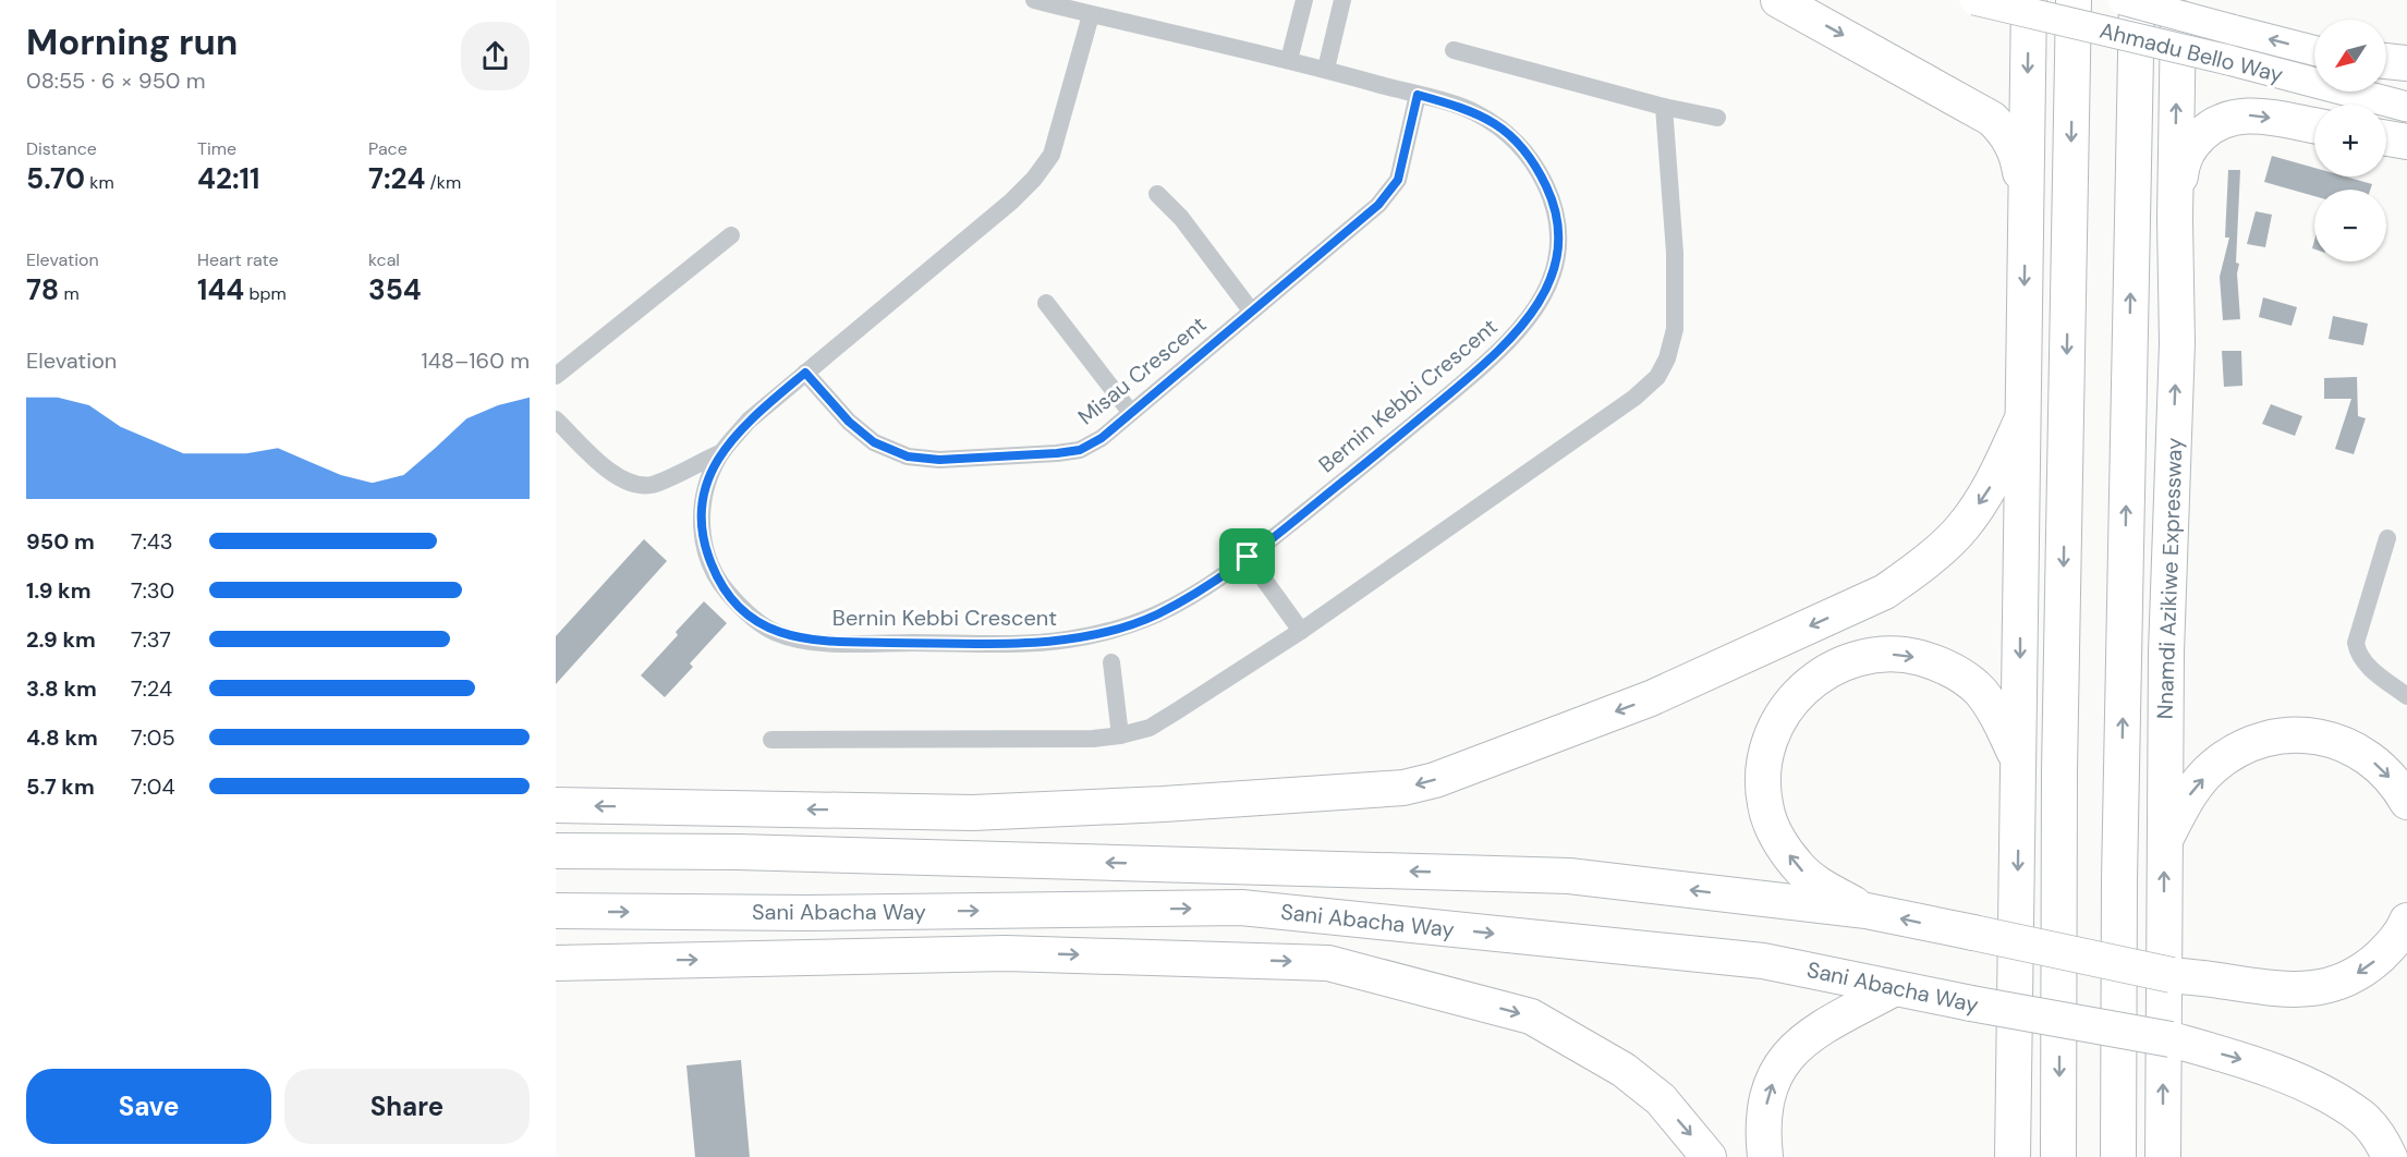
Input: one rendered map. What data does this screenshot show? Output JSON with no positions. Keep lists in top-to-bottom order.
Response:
{
  "streets": {
    "highway": ["Nnamdi Azikiwe Expressway", "Sani Abacha Way"],
    "main road": ["Ahmadu Bello Way"],
    "street": ["Misau Crescent", "Bernin Kebbi Crescent"]
  },
  "crossings": [
    ["Misau Crescent", "Bernin Kebbi Crescent"]
  ],
  "north": "bottom left",
  "page": {
    "heading": ["Morning run", "08:55 · 6 × 950 m"],
    "map_buttons": ["+", "−"],
    "stats": [
      ["Distance", "5.70 km"],
      ["Time", "42:11"],
      ["Pace", "7:24 /km"],
      ["Elevation", "78 m"],
      ["Heart rate", "144 bpm"],
      ["kcal", "354"]
    ],
    "chart": ["Elevation", "148–160 m"],
    "list": [
      {
        "name": "950 m",
        "note": "7:43"
      },
      {
        "name": "1.9 km",
        "note": "7:30"
      },
      {
        "name": "2.9 km",
        "note": "7:37"
      },
      {
        "name": "3.8 km",
        "note": "7:24"
      },
      {
        "name": "4.8 km",
        "note": "7:05"
      },
      {
        "name": "5.7 km",
        "note": "7:04"
      }
    ],
    "buttons": ["Save", "Share"]
  }
}
